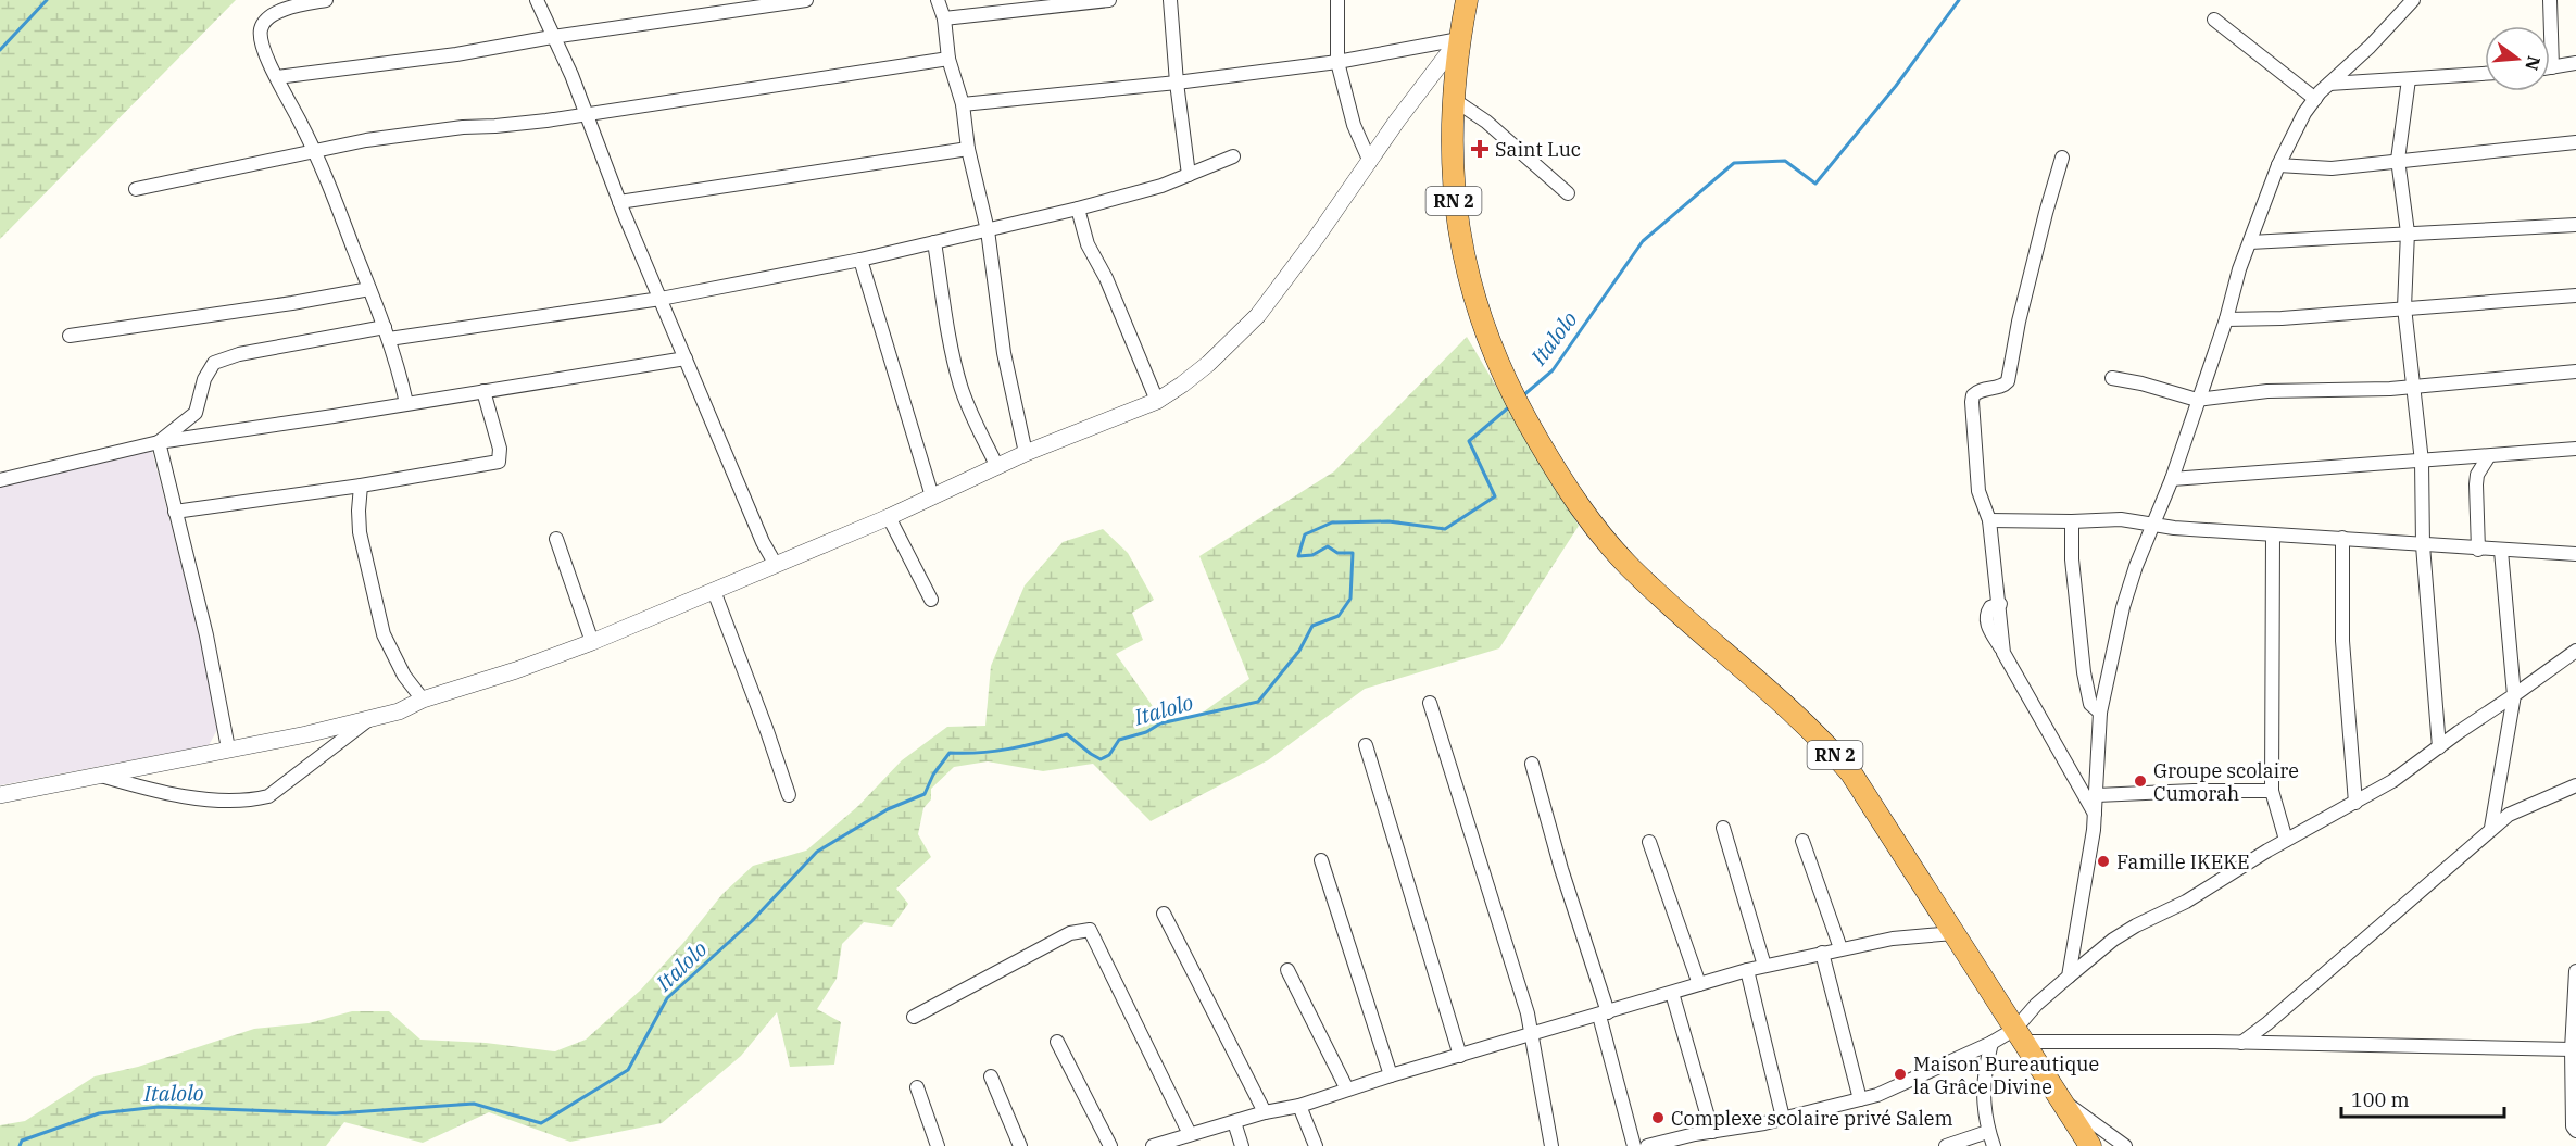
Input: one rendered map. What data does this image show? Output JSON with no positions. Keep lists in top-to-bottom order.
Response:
{
  "streets": {
    "highway": ["RN 2"]
  },
  "water": ["Italolo"],
  "places": {
    "health": ["Saint Luc"],
    "other": [
      "Groupe scolaire Cumorah",
      "Famille IKEKE",
      "Maison Bureautique la Grâce Divine",
      "Complexe scolaire privé Salem"
    ]
  },
  "scale_bar": "100 m",
  "north": "right"
}
